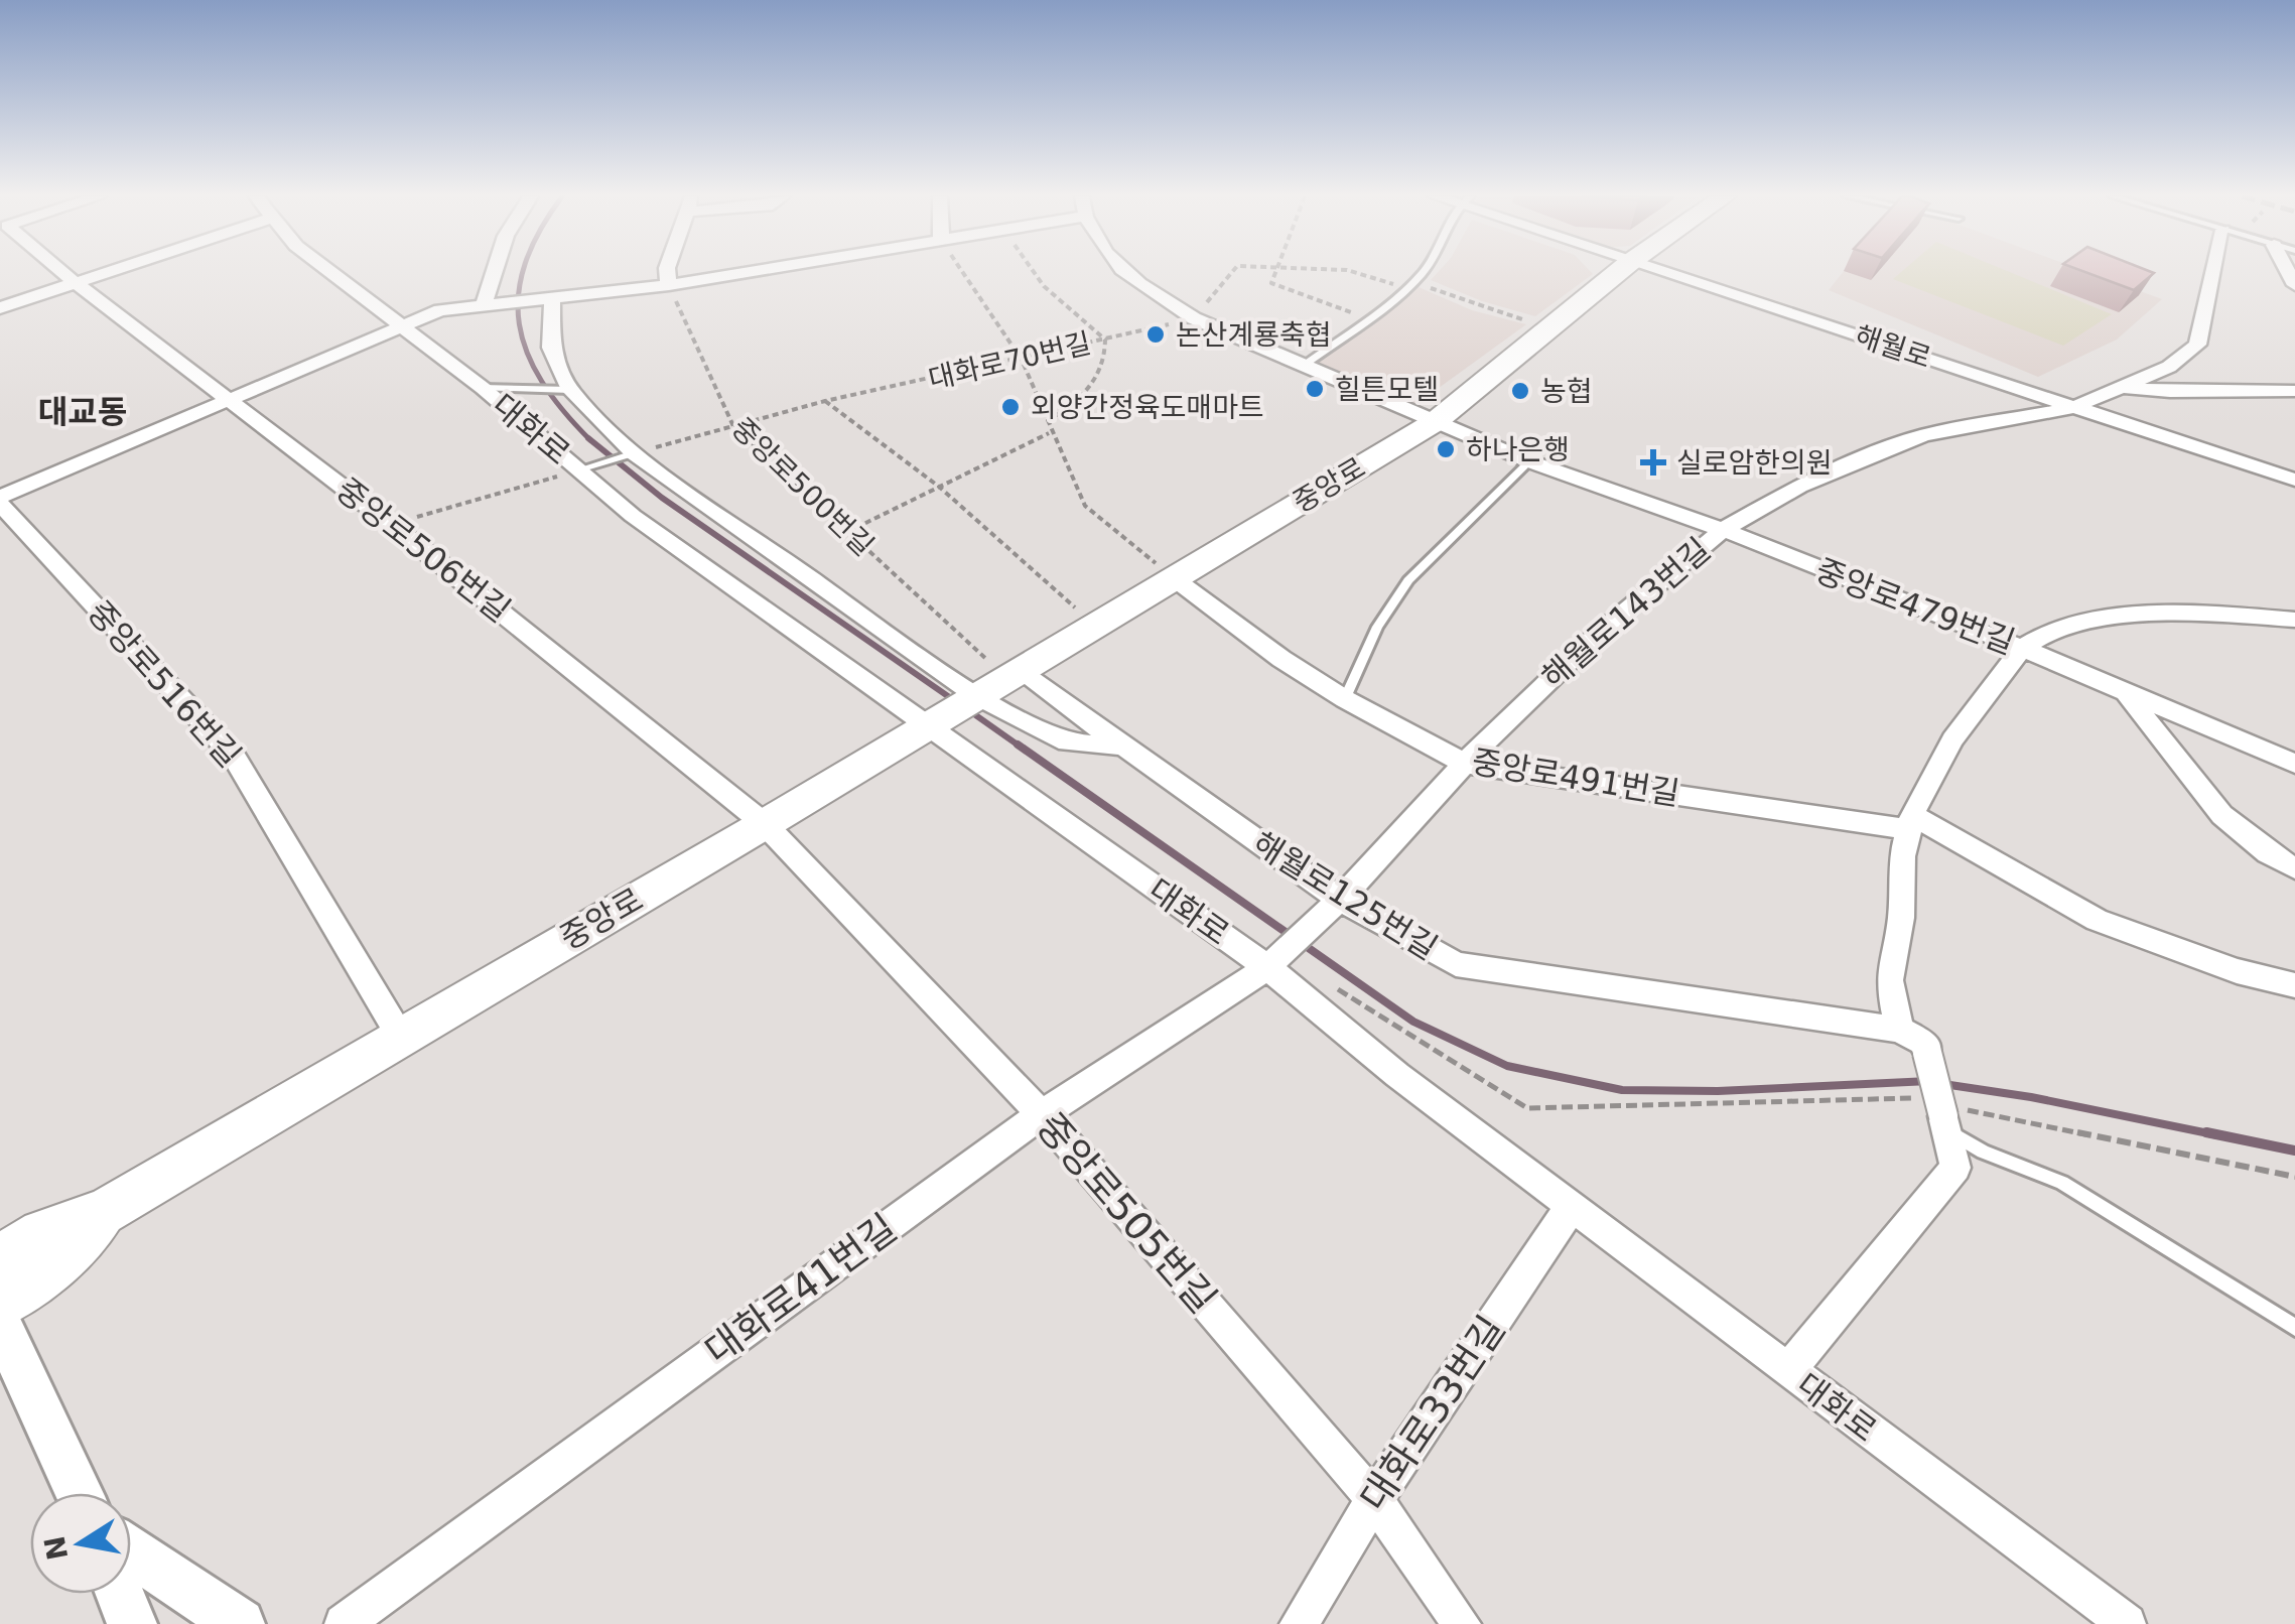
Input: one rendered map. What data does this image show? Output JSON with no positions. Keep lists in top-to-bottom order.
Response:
{
  "streets": {
    "main road": ["중앙로"],
    "street": [
      "해월로",
      "대화로",
      "중앙로506번길",
      "중앙로479번길",
      "해월로143번길",
      "중앙로516번길",
      "중앙로491번길",
      "해월로125번길",
      "중앙로505번길",
      "대화로41번길",
      "대화로33번길"
    ],
    "path": ["대화로70번길", "중앙로500번길"]
  },
  "crossings": [
    ["해월로", "해월로143번길"],
    ["대화로70번길", "중앙로500번길"],
    ["대화로70번길", "중앙로479번길"],
    ["대화로", "중앙로"],
    ["대화로", "해월로143번길"],
    ["대화로", "대화로41번길"],
    ["대화로", "대화로33번길"],
    ["중앙로", "중앙로500번길"],
    ["중앙로", "중앙로506번길"],
    ["중앙로", "중앙로479번길"],
    ["중앙로", "중앙로516번길"],
    ["중앙로", "중앙로491번길"],
    ["중앙로", "해월로125번길"],
    ["중앙로", "중앙로505번길"],
    ["중앙로500번길", "해월로125번길"],
    ["중앙로506번길", "중앙로505번길"],
    ["중앙로479번길", "해월로143번길"],
    ["해월로143번길", "중앙로491번길"],
    ["해월로143번길", "해월로125번길"],
    ["해월로143번길", "대화로41번길"],
    ["중앙로505번길", "대화로41번길"],
    ["중앙로505번길", "대화로33번길"]
  ],
  "districts": ["대교동"],
  "places": {
    "other": [
      "논산계룡축협",
      "힐튼모텔",
      "농협",
      "외양간정육도매마트",
      "하나은행"
    ],
    "health": ["실로암한의원"]
  },
  "north": "left"
}
